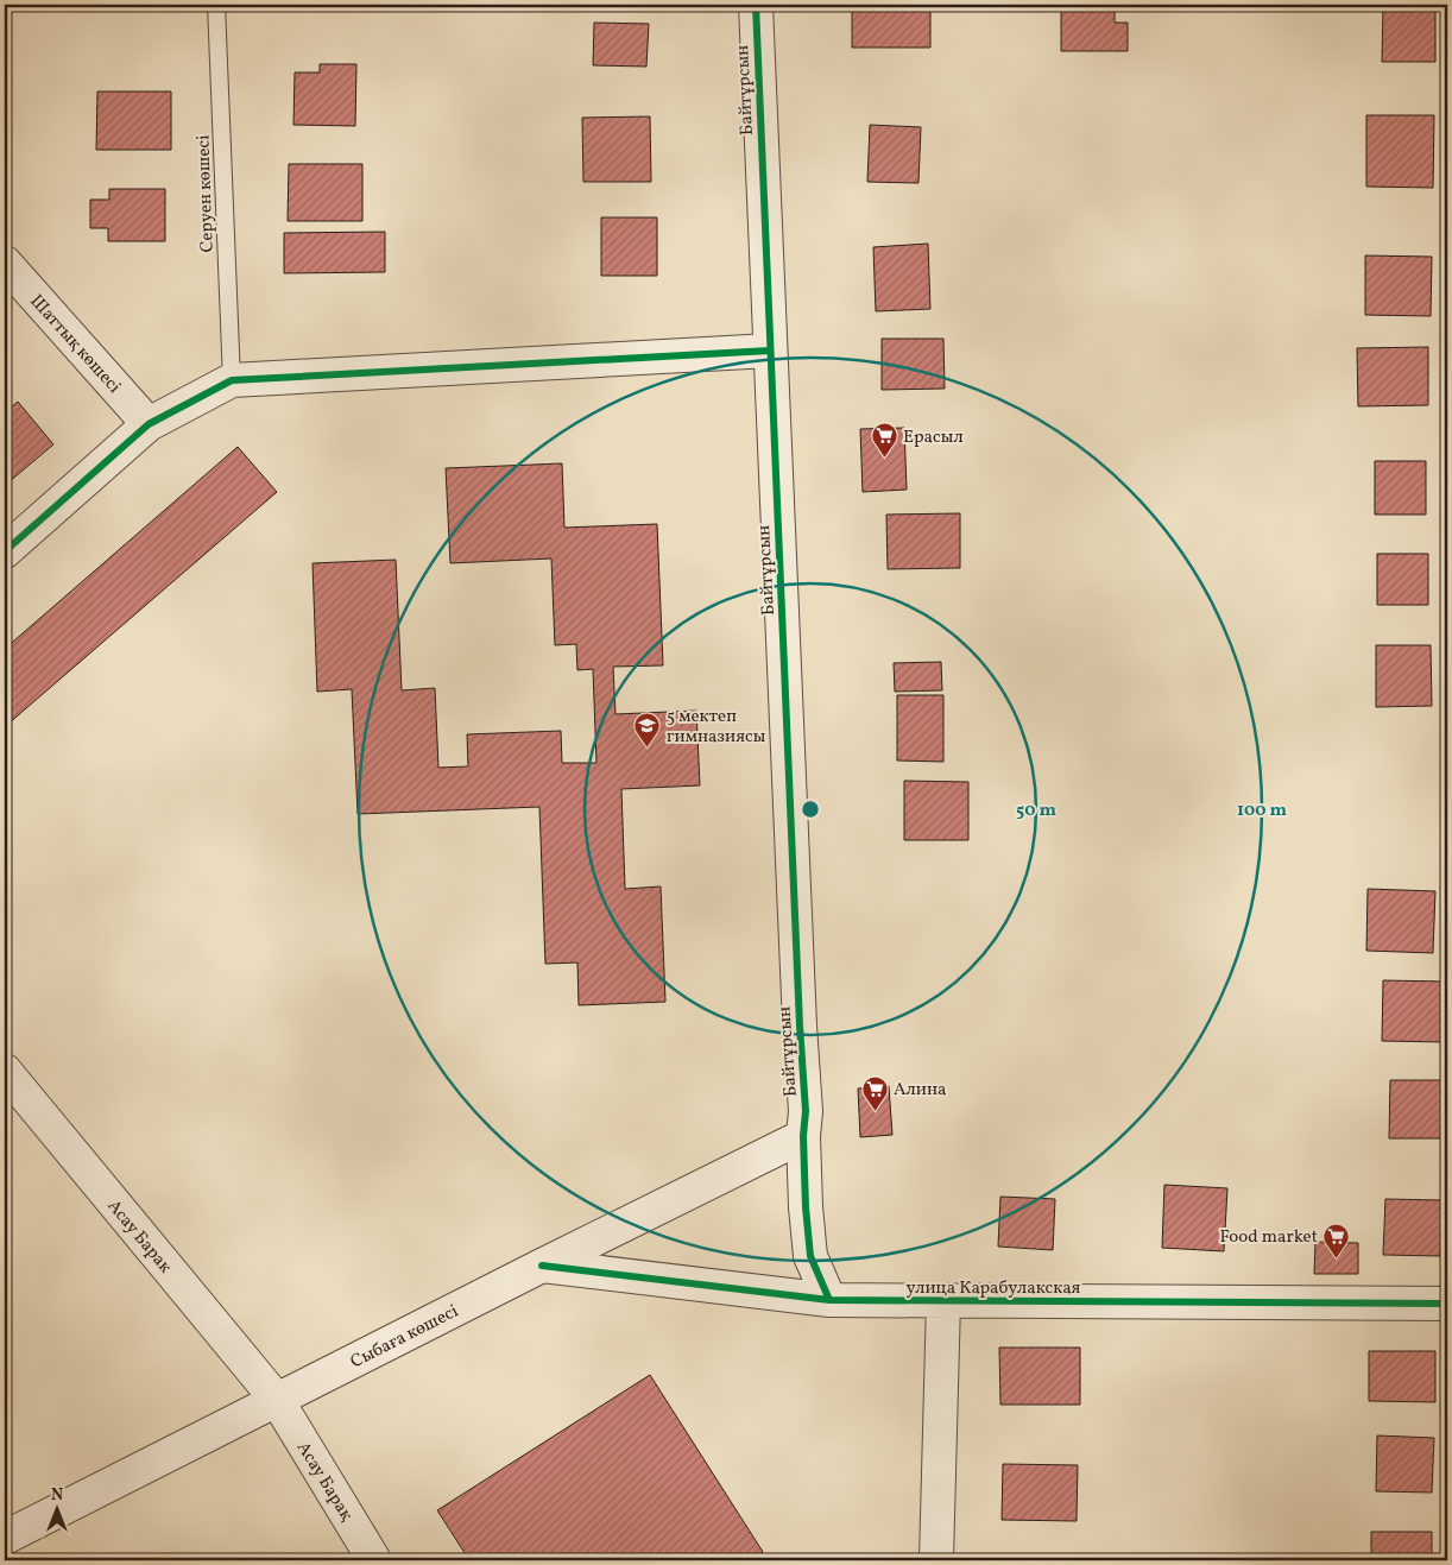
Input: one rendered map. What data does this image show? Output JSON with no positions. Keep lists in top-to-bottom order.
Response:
{
  "streets": {
    "street": [
      "Байтұрсын",
      "Шаттық көшесі",
      "Асау Барак",
      "улица Карабулакская",
      "Сыбаға көшесі",
      "Асау Барақ"
    ],
    "lane": ["Серуен көшесі"]
  },
  "crossings": [
    ["Байтұрсын", "улица Карабулакская"],
    ["Байтұрсын", "Сыбаға көшесі"],
    ["Асау Барак", "Сыбаға көшесі"],
    ["Асау Барак", "Асау Барақ"],
    ["улица Карабулакская", "Сыбаға көшесі"],
    ["Сыбаға көшесі", "Асау Барақ"]
  ],
  "places": {
    "supermarket": ["Ерасыл", "Алина", "Food market"],
    "school or university": ["5 мектеп гимназиясы"]
  },
  "north": "top",
  "rings": ["50 m", "100 m"]
}
